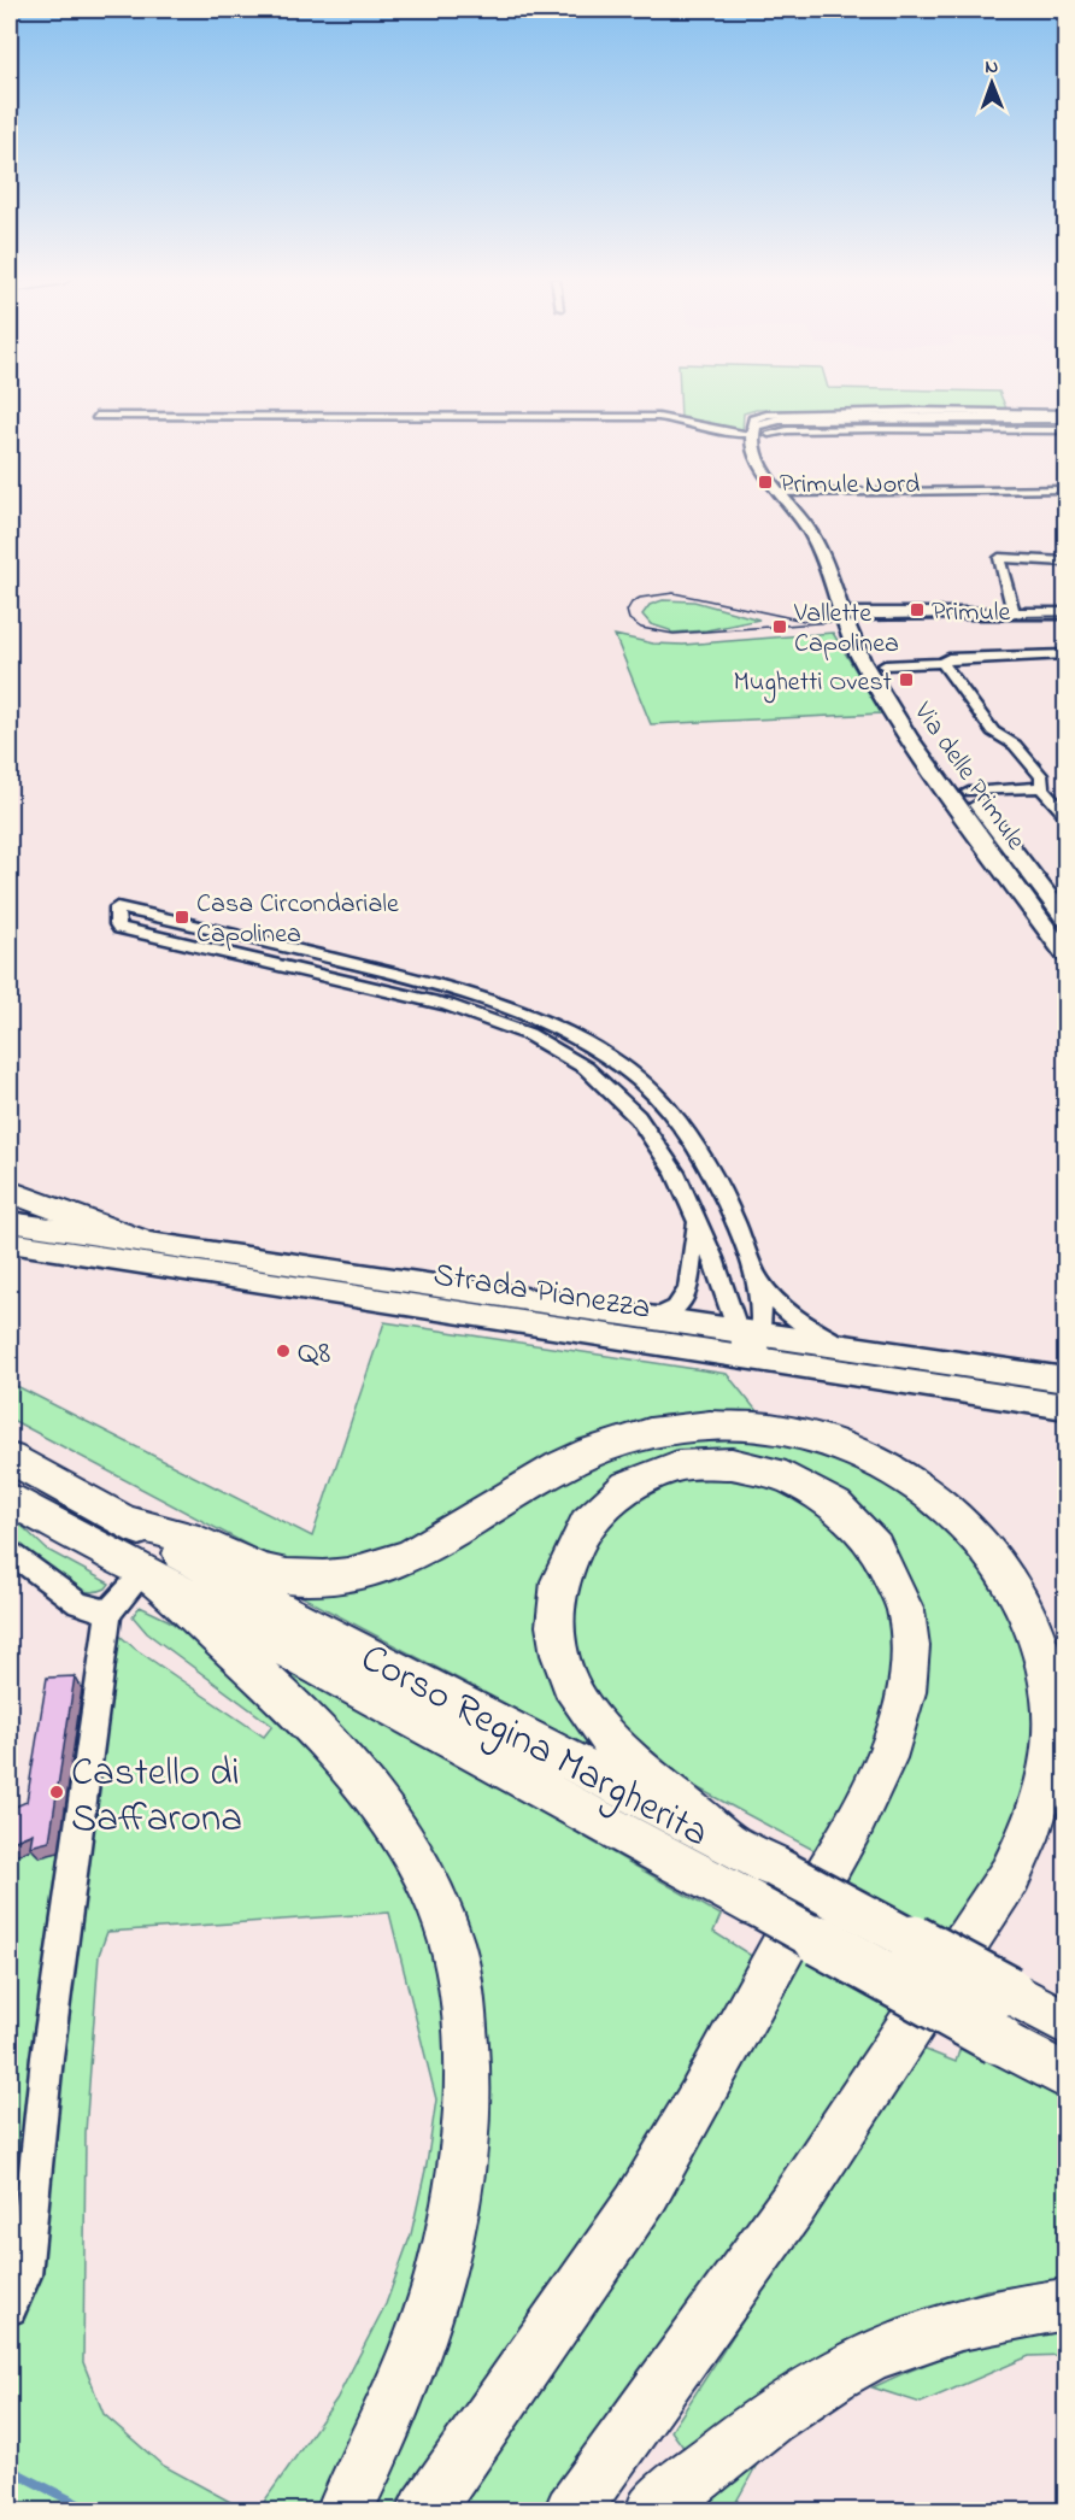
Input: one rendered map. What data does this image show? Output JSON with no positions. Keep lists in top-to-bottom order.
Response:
{
  "streets": {
    "main road": ["Via delle Primule", "Strada Pianezza", "Corso Regina Margherita"]
  },
  "places": {
    "transit": [
      "Primule Nord",
      "Primule",
      "Vallette Capolinea",
      "Mughetti Ovest",
      "Casa Circondariale Capolinea"
    ],
    "other": ["Q8", "Castello di Saffarona"]
  },
  "north": "top"
}
